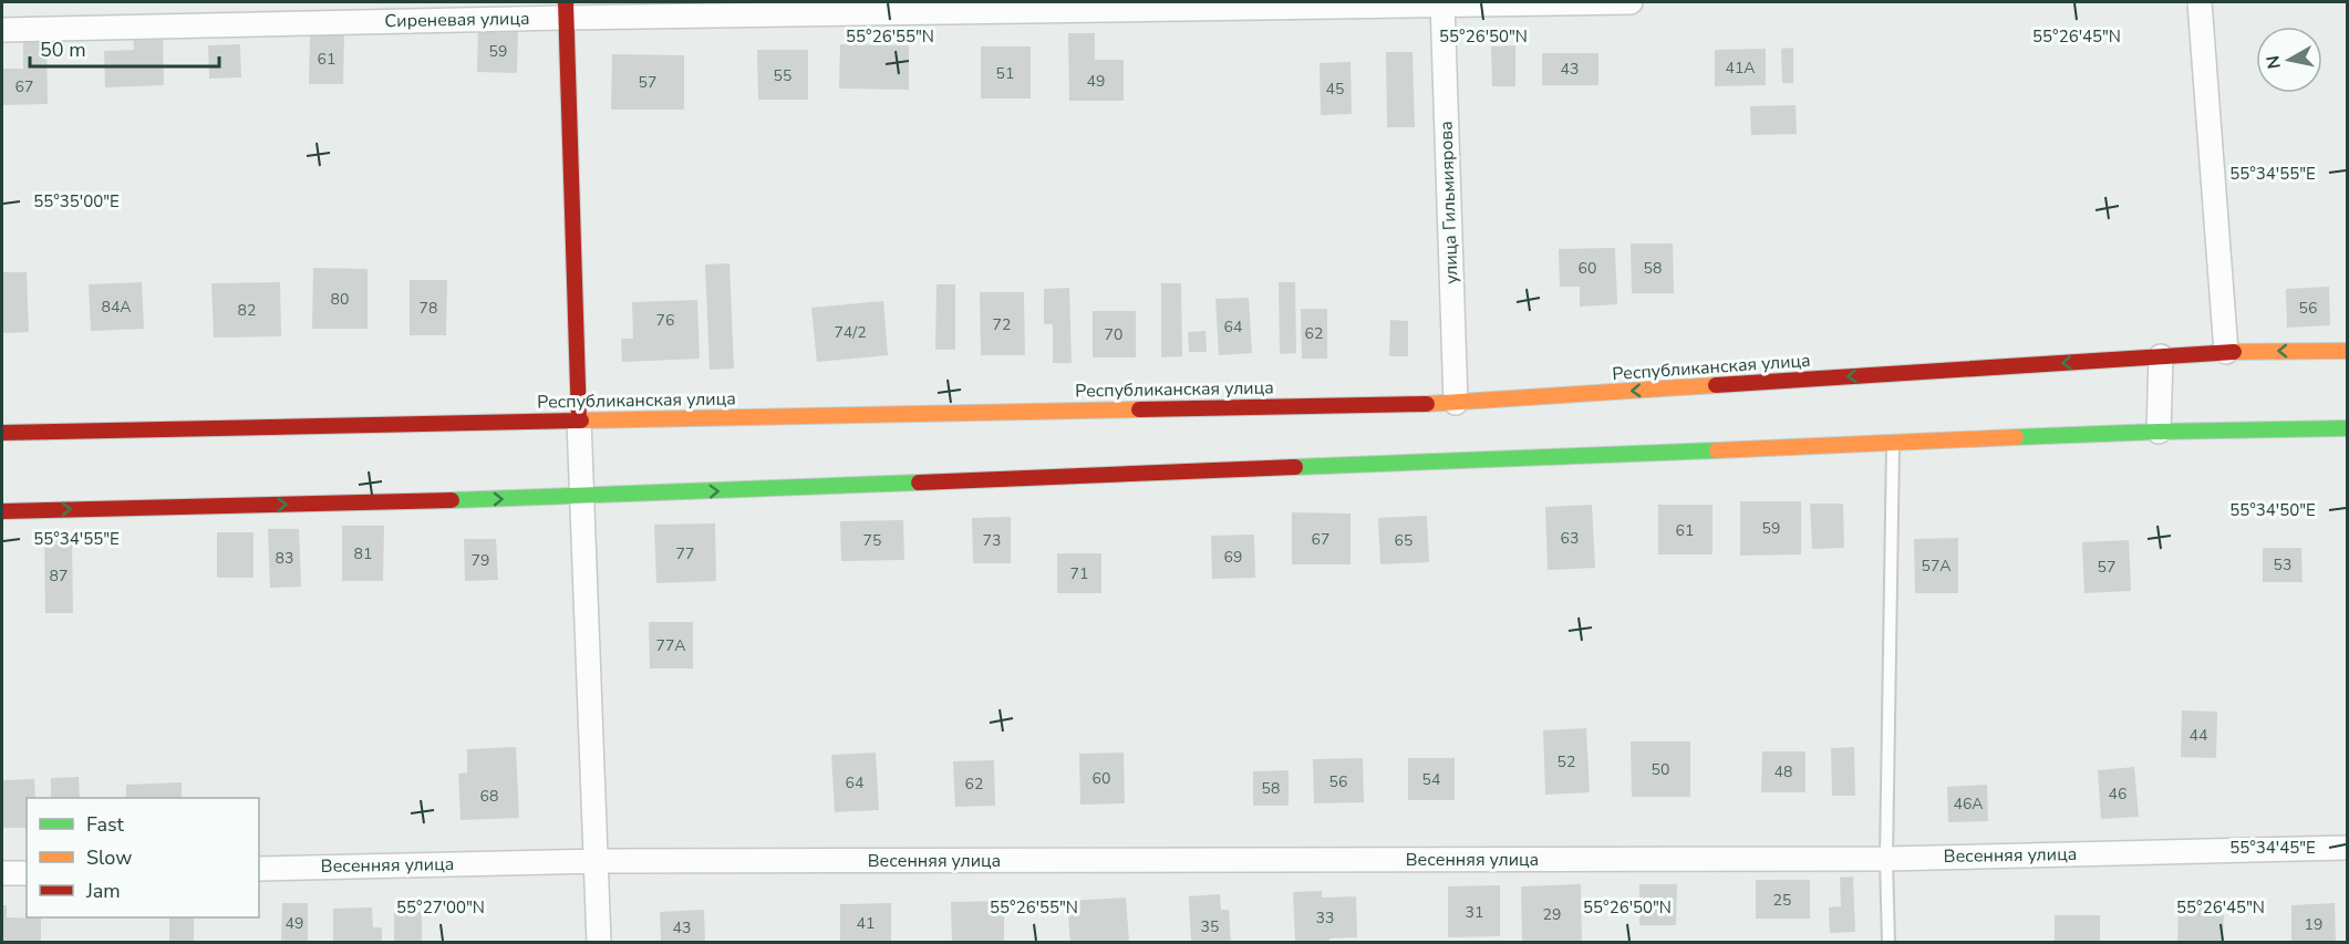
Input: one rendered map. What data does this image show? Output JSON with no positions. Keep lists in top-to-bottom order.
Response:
{
  "streets": {
    "street": [
      "Сиреневая улица",
      "улица Гильмиярова",
      "Республиканская улица",
      "Весенняя улица"
    ]
  },
  "crossings": [
    ["Сиреневая улица", "улица Гильмиярова"],
    ["улица Гильмиярова", "Республиканская улица"]
  ],
  "house_numbers": [
    "59",
    "61",
    "41А",
    "43",
    "51",
    "55",
    "49",
    "57",
    "67",
    "45",
    "60",
    "58",
    "80",
    "84А",
    "78",
    "56",
    "82",
    "76",
    "72",
    "64",
    "74/2",
    "62",
    "70",
    "59",
    "61",
    "63",
    "67",
    "75",
    "73",
    "65",
    "81",
    "77",
    "69",
    "83",
    "79",
    "53",
    "57А",
    "57",
    "71",
    "87",
    "77А",
    "44",
    "52",
    "50",
    "48",
    "60",
    "54",
    "56",
    "64",
    "62",
    "58",
    "46",
    "68",
    "46А",
    "25",
    "31",
    "29",
    "33",
    "49",
    "41",
    "19",
    "35",
    "43"
  ],
  "legend": ["Fast", "Slow", "Jam"],
  "scale_bar": "50 m",
  "north": "left",
  "coordinates": [
    "55°26'55\"N",
    "55°26'50\"N",
    "55°26'45\"N",
    "55°34'55\"E",
    "55°35'00\"E",
    "55°34'50\"E",
    "55°34'45\"E",
    "55°27'00\"N"
  ]
}
